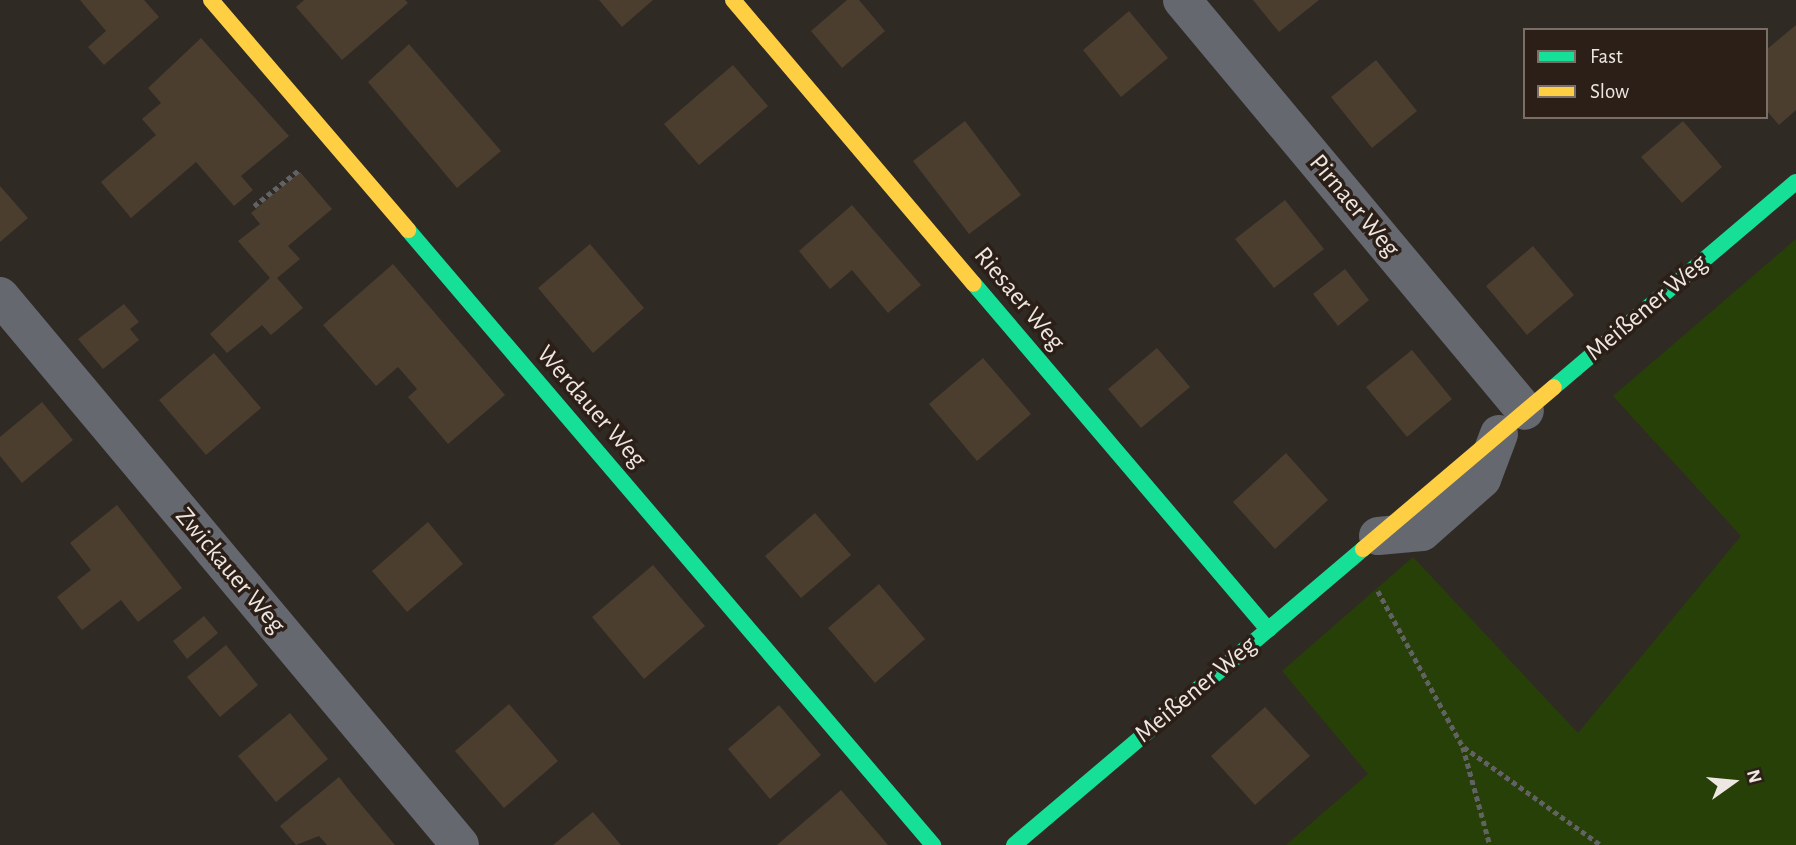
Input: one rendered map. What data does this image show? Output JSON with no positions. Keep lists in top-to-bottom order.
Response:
{
  "streets": {
    "street": [
      "Pirnaer Weg",
      "Riesaer Weg",
      "Meißener Weg",
      "Werdauer Weg",
      "Zwickauer Weg"
    ]
  },
  "crossings": [
    ["Pirnaer Weg", "Meißener Weg"],
    ["Riesaer Weg", "Meißener Weg"]
  ],
  "legend": ["Fast", "Slow"],
  "north": "right"
}
